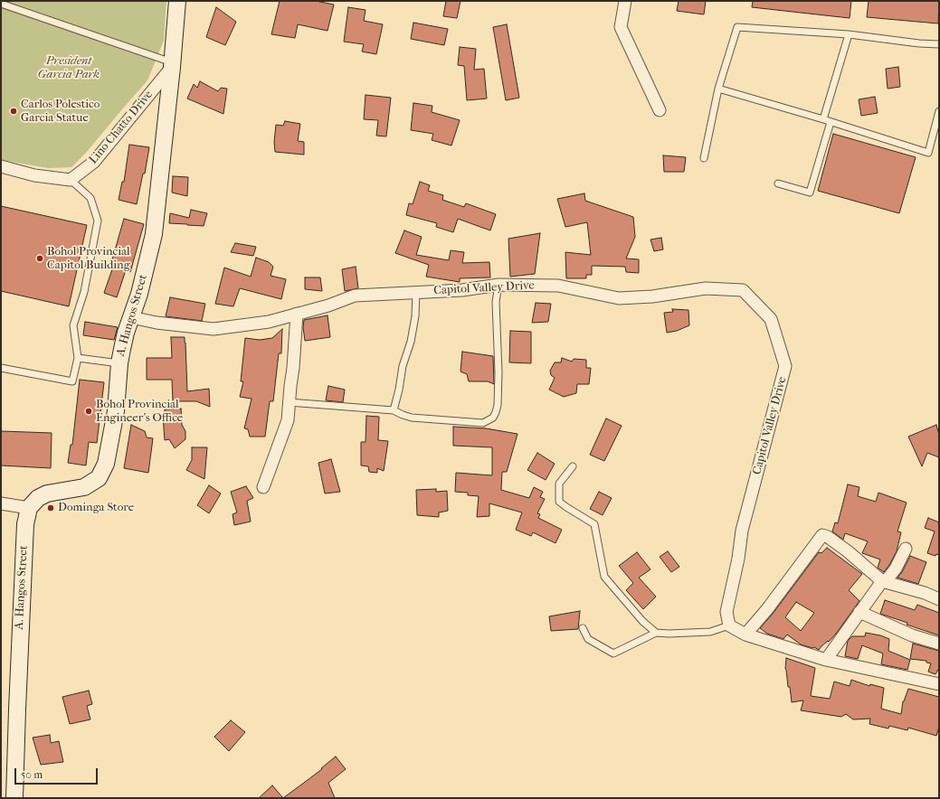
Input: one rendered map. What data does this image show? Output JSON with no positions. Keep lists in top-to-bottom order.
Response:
{
  "streets": {
    "street": ["Lino Chatto Drive", "Capitol Valley Drive", "A. Hangos Street"]
  },
  "crossings": [
    ["Lino Chatto Drive", "A. Hangos Street"],
    ["Capitol Valley Drive", "A. Hangos Street"]
  ],
  "parks": ["President Garcia Park"],
  "places": [
    "Carlos Polestico Garcia Statue",
    "Bohol Provincial Capitol Building",
    "Bohol Provincial Engineer's Office",
    "Dominga Store"
  ],
  "scale_bar": "50 m"
}
